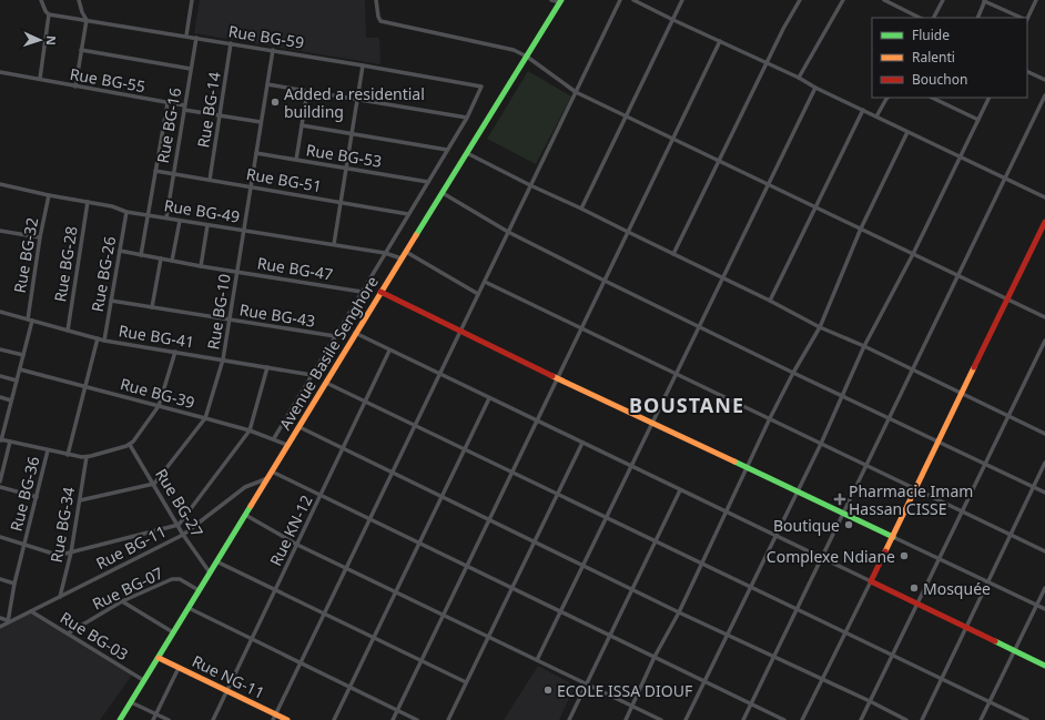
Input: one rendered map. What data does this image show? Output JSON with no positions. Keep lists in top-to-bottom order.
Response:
{
  "streets": {
    "main road": ["Avenue Basile Senghore", "Rue NG-11"],
    "street": [
      "Rue BG-59",
      "Rue BG-55",
      "Rue BG-14",
      "Rue BG-16",
      "Rue BG-53",
      "Rue BG-51",
      "Rue BG-49",
      "Rue BG-32",
      "Rue BG-28",
      "Rue BG-47",
      "Rue BG-26",
      "Rue BG-10",
      "Rue BG-43",
      "Rue BG-41",
      "Rue BG-39",
      "Rue BG-36",
      "Rue BG-27",
      "Rue BG-34",
      "Rue KN-12",
      "Rue BG-11",
      "Rue BG-07",
      "Rue BG-03"
    ]
  },
  "crossings": [
    ["Rue BG-59", "Rue BG-14"],
    ["Rue BG-59", "Rue BG-16"],
    ["Rue BG-59", "Rue BG-10"],
    ["Rue BG-55", "Rue BG-14"],
    ["Rue BG-55", "Rue BG-16"],
    ["Rue BG-55", "Rue BG-10"],
    ["Rue BG-14", "Rue BG-51"],
    ["Rue BG-16", "Rue BG-51"],
    ["Rue BG-16", "Rue BG-49"],
    ["Rue BG-53", "Rue BG-10"],
    ["Rue BG-51", "Rue BG-10"],
    ["Rue BG-49", "Rue BG-32"],
    ["Rue BG-49", "Rue BG-28"],
    ["Rue BG-49", "Rue BG-26"],
    ["Rue BG-49", "Rue BG-10"],
    ["Rue BG-49", "Avenue Basile Senghore"],
    ["Rue BG-32", "Rue BG-41"],
    ["Rue BG-32", "Rue BG-39"],
    ["Rue BG-28", "Rue BG-41"],
    ["Rue BG-47", "Rue BG-26"],
    ["Rue BG-47", "Rue BG-10"],
    ["Rue BG-26", "Rue BG-43"],
    ["Rue BG-26", "Rue BG-41"],
    ["Rue BG-10", "Rue BG-43"],
    ["Rue BG-10", "Rue BG-41"],
    ["Rue BG-10", "Rue BG-39"],
    ["Rue BG-10", "Rue BG-27"],
    ["Avenue Basile Senghore", "Rue BG-39"],
    ["Avenue Basile Senghore", "Rue BG-27"],
    ["Avenue Basile Senghore", "Rue BG-11"],
    ["Avenue Basile Senghore", "Rue BG-07"],
    ["Avenue Basile Senghore", "Rue BG-03"],
    ["Avenue Basile Senghore", "Rue NG-11"],
    ["Rue BG-36", "Rue BG-11"],
    ["Rue BG-27", "Rue BG-11"],
    ["Rue BG-34", "Rue BG-11"],
    ["Rue KN-12", "Rue NG-11"],
    ["Rue BG-11", "Rue BG-03"],
    ["Rue BG-07", "Rue BG-03"]
  ],
  "districts": ["BOUSTANE"],
  "places": {
    "other": [
      "Added a residential building",
      "Boutique",
      "Complexe Ndiane",
      "Mosquée",
      "ECOLE ISSA DIOUF"
    ],
    "health": ["Pharmacie Imam Hassan CISSE"]
  },
  "legend": ["Fluide", "Ralenti", "Bouchon"],
  "north": "right"
}
